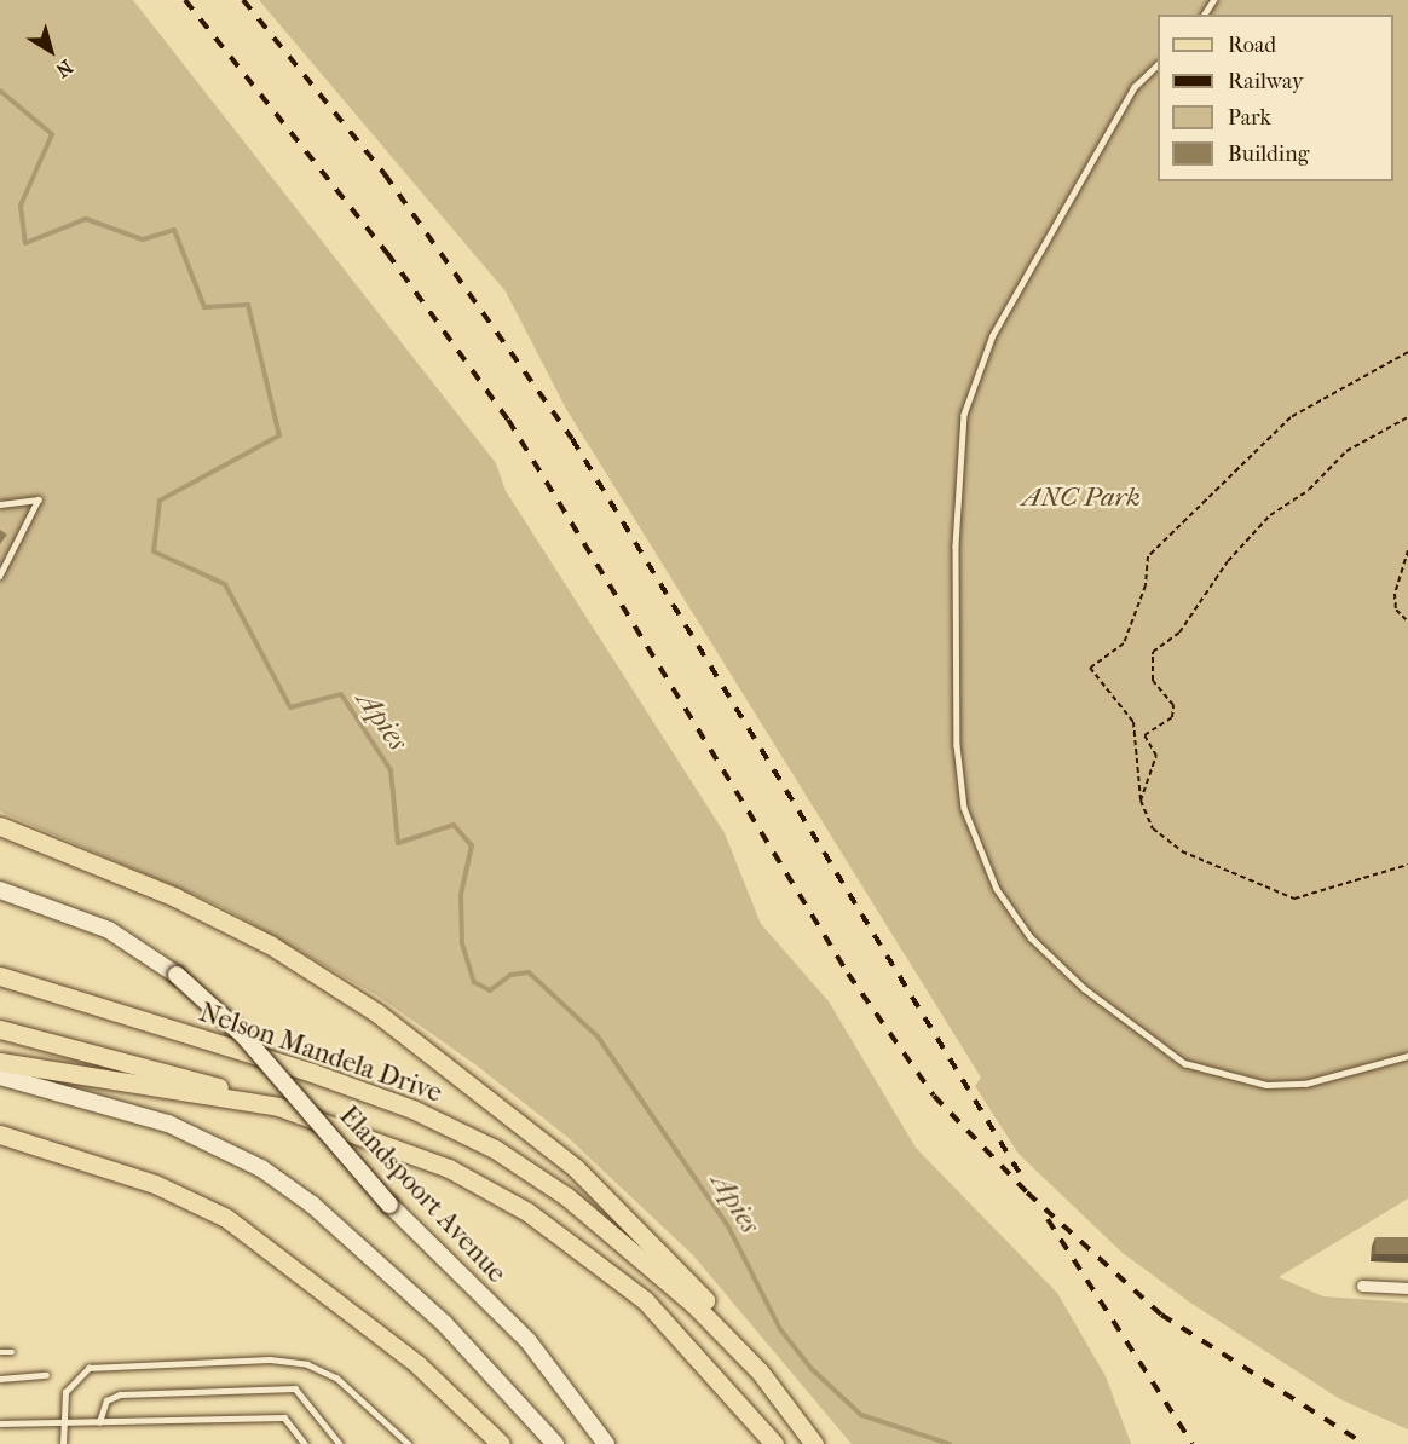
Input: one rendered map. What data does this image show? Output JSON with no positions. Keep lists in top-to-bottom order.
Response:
{
  "streets": {
    "main road": ["Nelson Mandela Drive", "Elandspoort Avenue"]
  },
  "water": ["Apies"],
  "parks": ["ANC Park"],
  "legend": [
    "Road",
    "Railway",
    "Park",
    "Building"
  ],
  "north": "bottom right"
}
